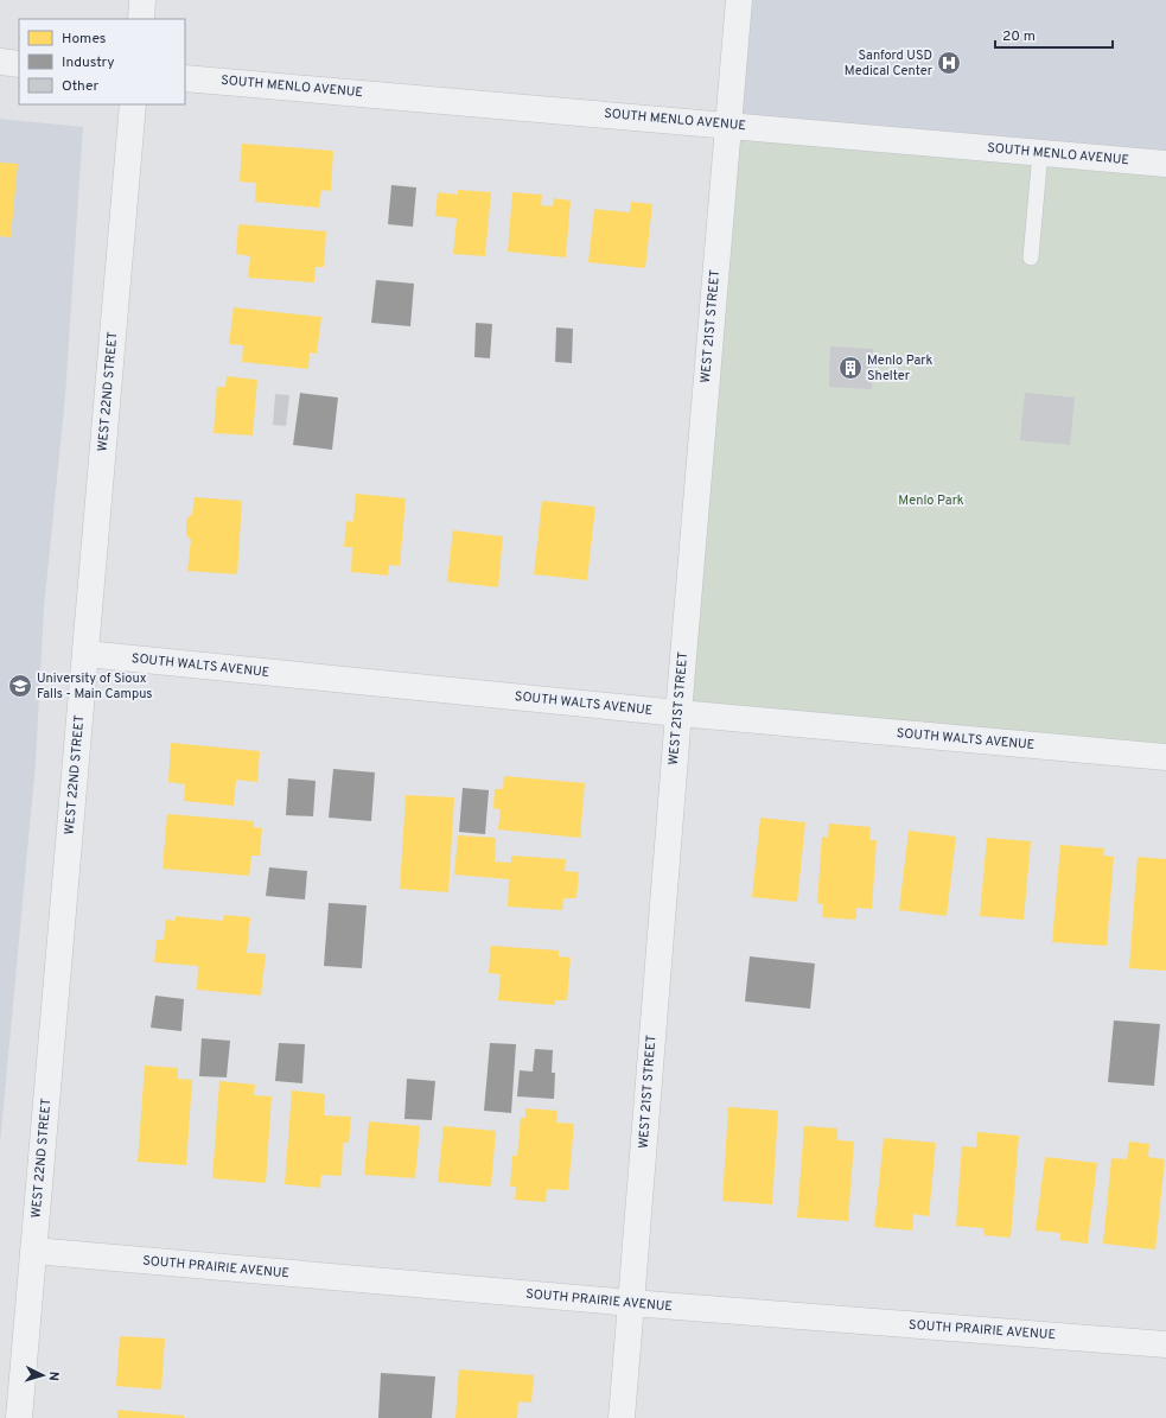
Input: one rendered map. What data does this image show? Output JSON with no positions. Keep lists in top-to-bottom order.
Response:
{
  "streets": {
    "street": [
      "SOUTH MENLO AVENUE",
      "WEST 21ST STREET",
      "WEST 22ND STREET",
      "SOUTH WALTS AVENUE",
      "SOUTH PRAIRIE AVENUE"
    ]
  },
  "crossings": [
    ["SOUTH MENLO AVENUE", "WEST 21ST STREET"],
    ["WEST 21ST STREET", "SOUTH WALTS AVENUE"],
    ["WEST 21ST STREET", "SOUTH PRAIRIE AVENUE"],
    ["WEST 22ND STREET", "SOUTH WALTS AVENUE"],
    ["WEST 22ND STREET", "SOUTH PRAIRIE AVENUE"]
  ],
  "parks": ["Menlo Park"],
  "places": {
    "hospital": ["Sanford USD Medical Center"],
    "building": ["Menlo Park Shelter"],
    "school or university": ["University of Sioux Falls - Main Campus"]
  },
  "legend": ["Homes", "Industry", "Other"],
  "scale_bar": "20 m",
  "north": "right"
}
